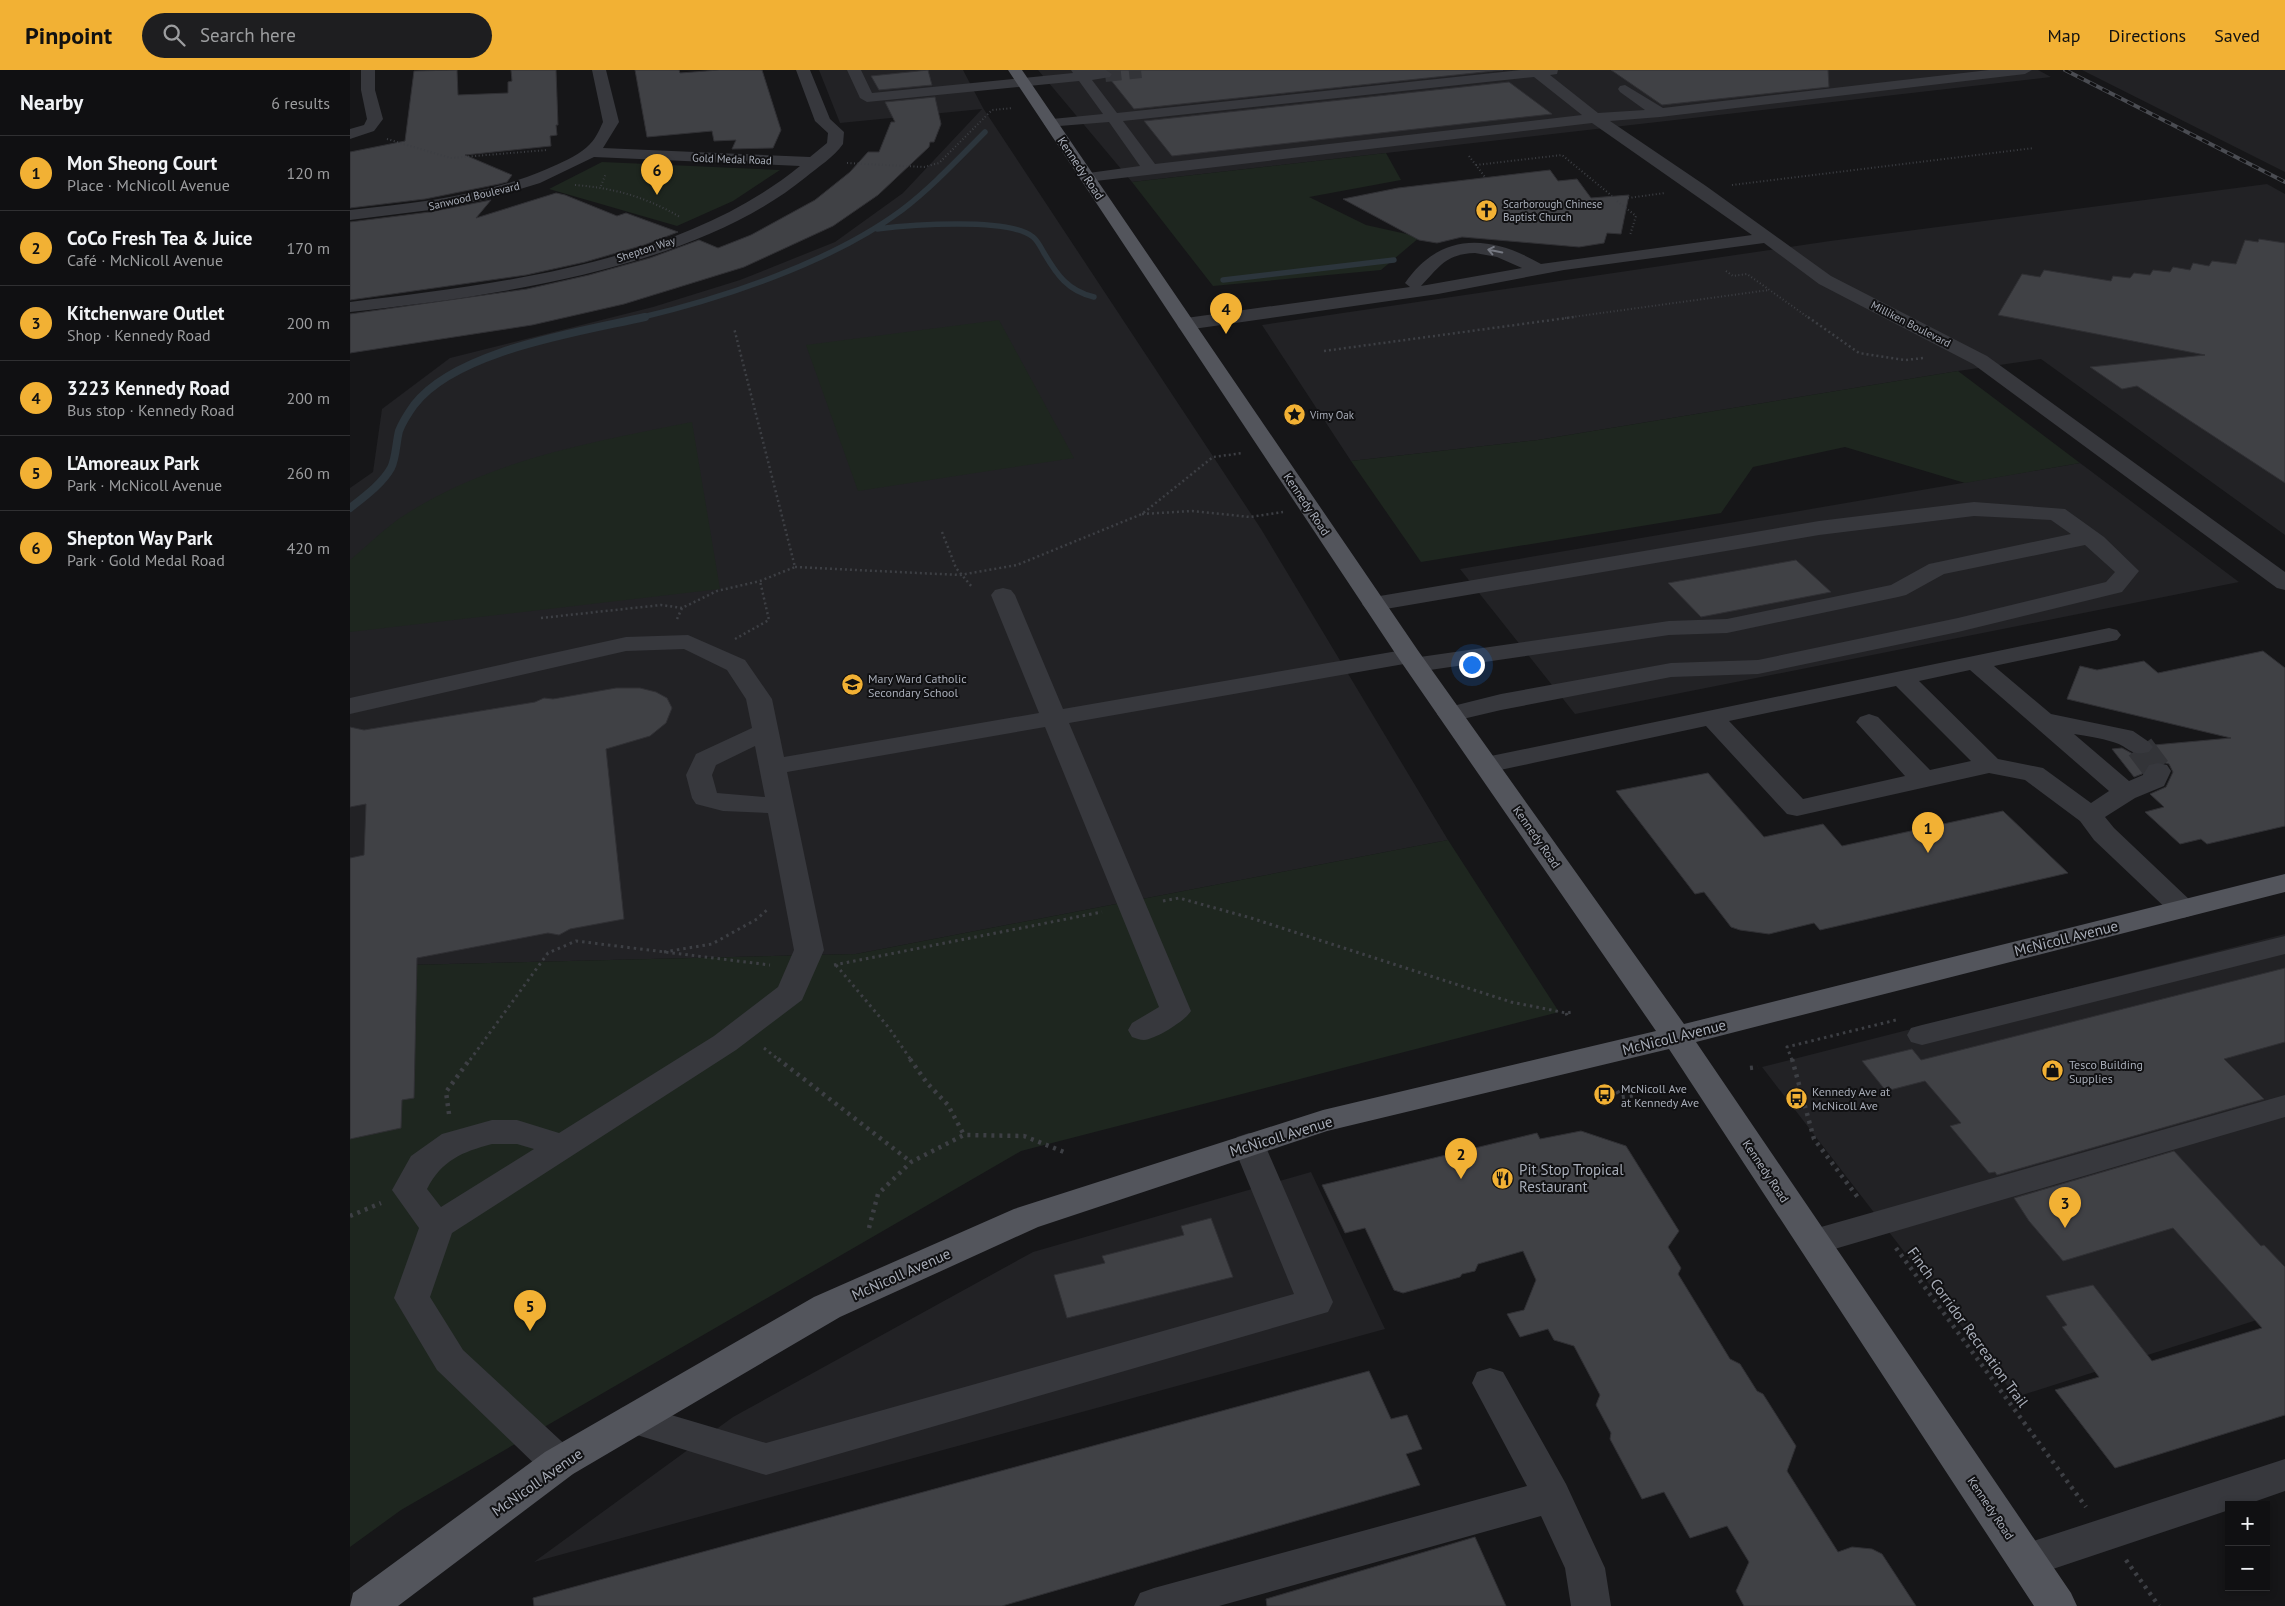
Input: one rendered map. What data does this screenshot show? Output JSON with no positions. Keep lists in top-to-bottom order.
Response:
{
  "streets": {
    "main road": ["Kennedy Road", "McNicoll Avenue"],
    "street": [
      "Gold Medal Road",
      "Sanwood Boulevard",
      "Shepton Way",
      "Milliken Boulevard"
    ],
    "path": ["Finch Corridor Recreation Trail"]
  },
  "crossings": [
    ["Gold Medal Road", "Sanwood Boulevard"],
    ["Gold Medal Road", "Shepton Way"],
    ["Kennedy Road", "McNicoll Avenue"]
  ],
  "places": {
    "church": ["Scarborough Chinese Baptist Church"],
    "place": ["Vimy Oak"],
    "school or university": ["Mary Ward Catholic Secondary School"],
    "shop": ["Tesco Building Supplies"],
    "bus stop": ["McNicoll Ave at Kennedy Ave", "Kennedy Ave at McNicoll Ave"],
    "restaurant": ["Pit Stop Tropical Restaurant"]
  },
  "page": {
    "header": "Pinpoint",
    "search": "Search here",
    "nav": ["Map", "Directions", "Saved"],
    "heading": ["Nearby", "6 results"],
    "list": [
      {
        "mark": "1",
        "name": "Mon Sheong Court",
        "note": "Place · McNicoll Avenue",
        "value": "120 m"
      },
      {
        "mark": "2",
        "name": "CoCo Fresh Tea & Juice",
        "note": "Café · McNicoll Avenue",
        "value": "170 m"
      },
      {
        "mark": "3",
        "name": "Kitchenware Outlet",
        "note": "Shop · Kennedy Road",
        "value": "200 m"
      },
      {
        "mark": "4",
        "name": "3223 Kennedy Road",
        "note": "Bus stop · Kennedy Road",
        "value": "200 m"
      },
      {
        "mark": "5",
        "name": "L'Amoreaux Park",
        "note": "Park · McNicoll Avenue",
        "value": "260 m"
      },
      {
        "mark": "6",
        "name": "Shepton Way Park",
        "note": "Park · Gold Medal Road",
        "value": "420 m"
      }
    ],
    "pins": [
      "6",
      "4",
      "1",
      "2",
      "3",
      "5"
    ],
    "map_buttons": ["+", "−"]
  }
}
